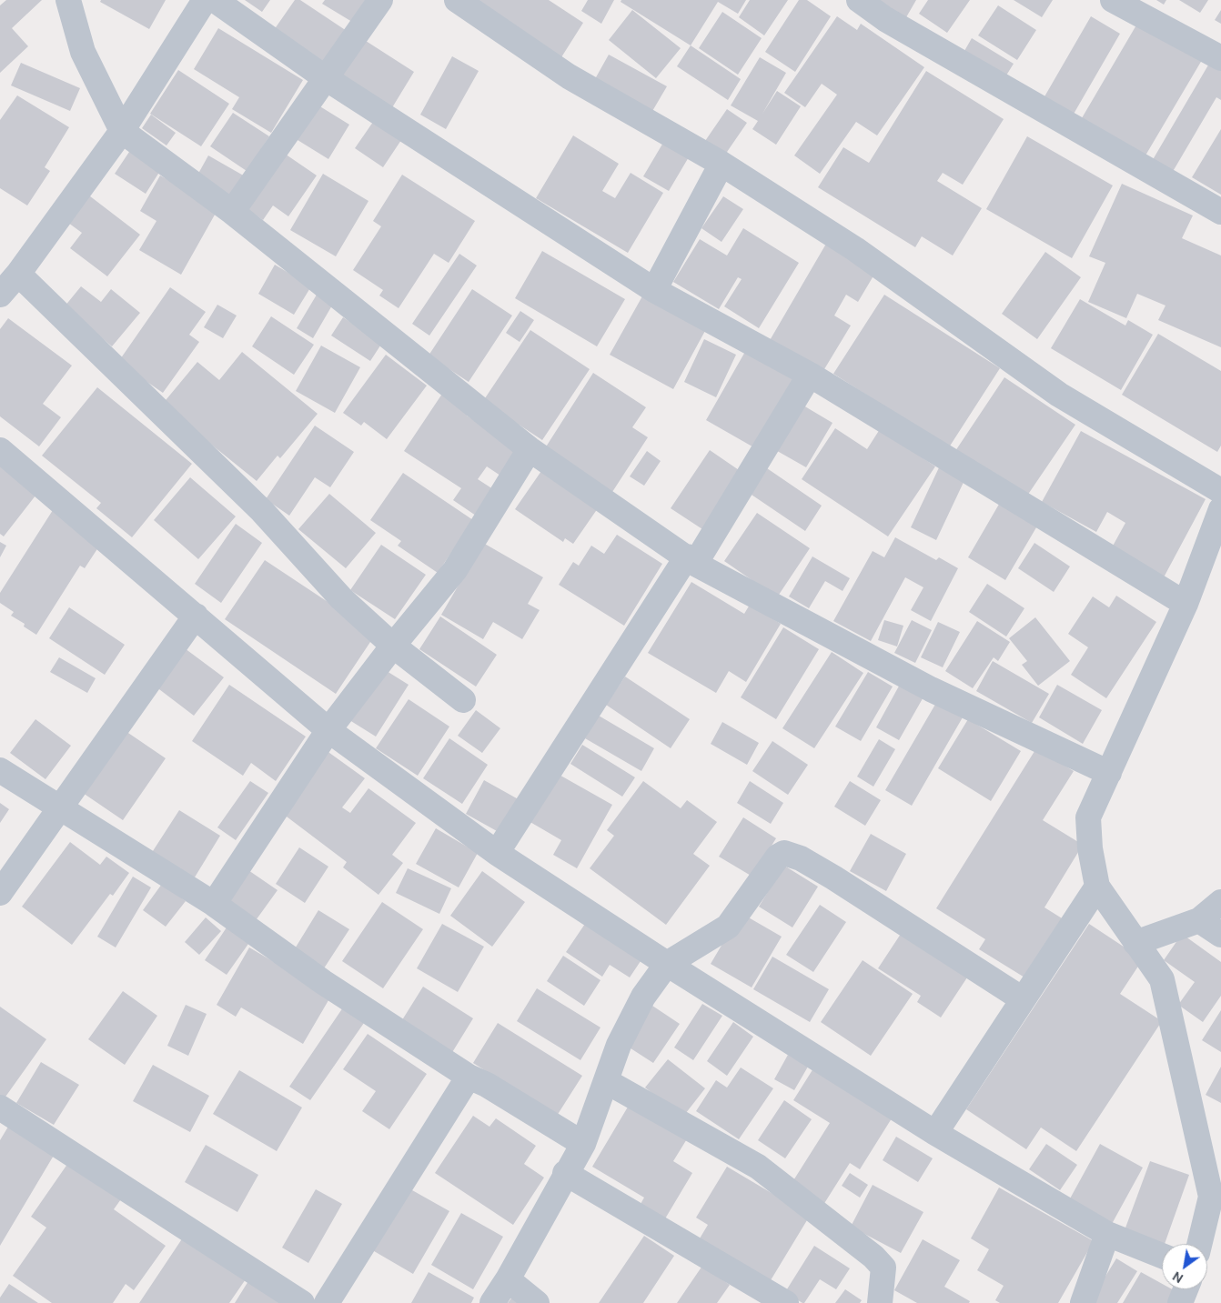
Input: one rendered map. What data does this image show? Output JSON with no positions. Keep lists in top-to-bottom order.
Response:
{
  "north": "bottom left"
}
